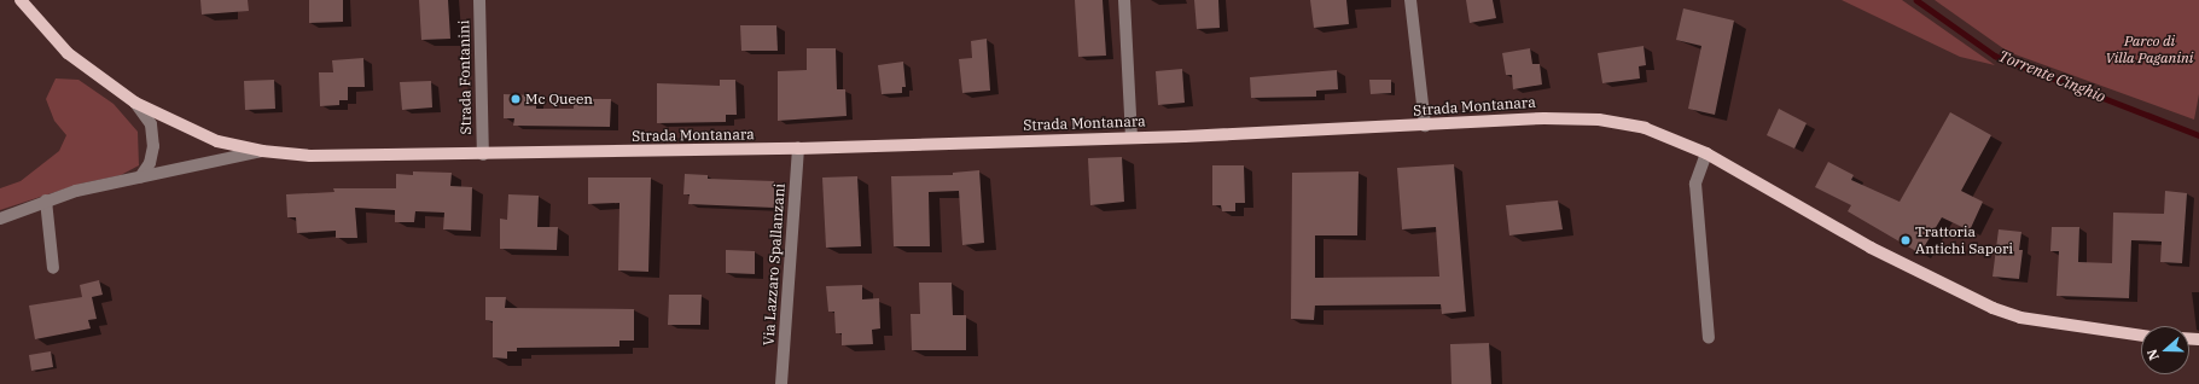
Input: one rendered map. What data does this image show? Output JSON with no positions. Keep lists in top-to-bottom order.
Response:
{
  "streets": {
    "main road": ["Strada Montanara"],
    "street": ["Strada Fontanini", "Via Lazzaro Spallanzani"]
  },
  "crossings": [
    ["Strada Fontanini", "Strada Montanara"],
    ["Strada Montanara", "Via Lazzaro Spallanzani"]
  ],
  "water": ["Torrente Cinghio"],
  "parks": ["Parco di Villa Paganini"],
  "places": ["Mc Queen", "Trattoria Antichi Sapori"],
  "north": "left"
}
